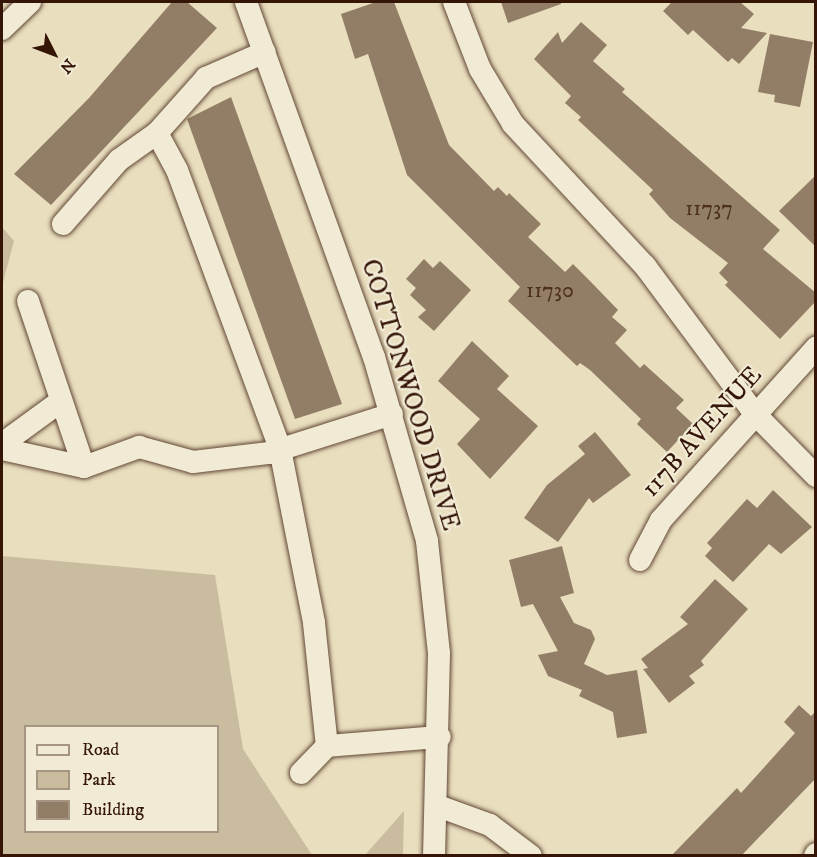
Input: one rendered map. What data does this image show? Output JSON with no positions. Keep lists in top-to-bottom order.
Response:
{
  "streets": {
    "street": ["COTTONWOOD DRIVE", "117B AVENUE"]
  },
  "house_numbers": ["11737", "11730"],
  "legend": ["Road", "Park", "Building"],
  "north": "bottom right"
}
